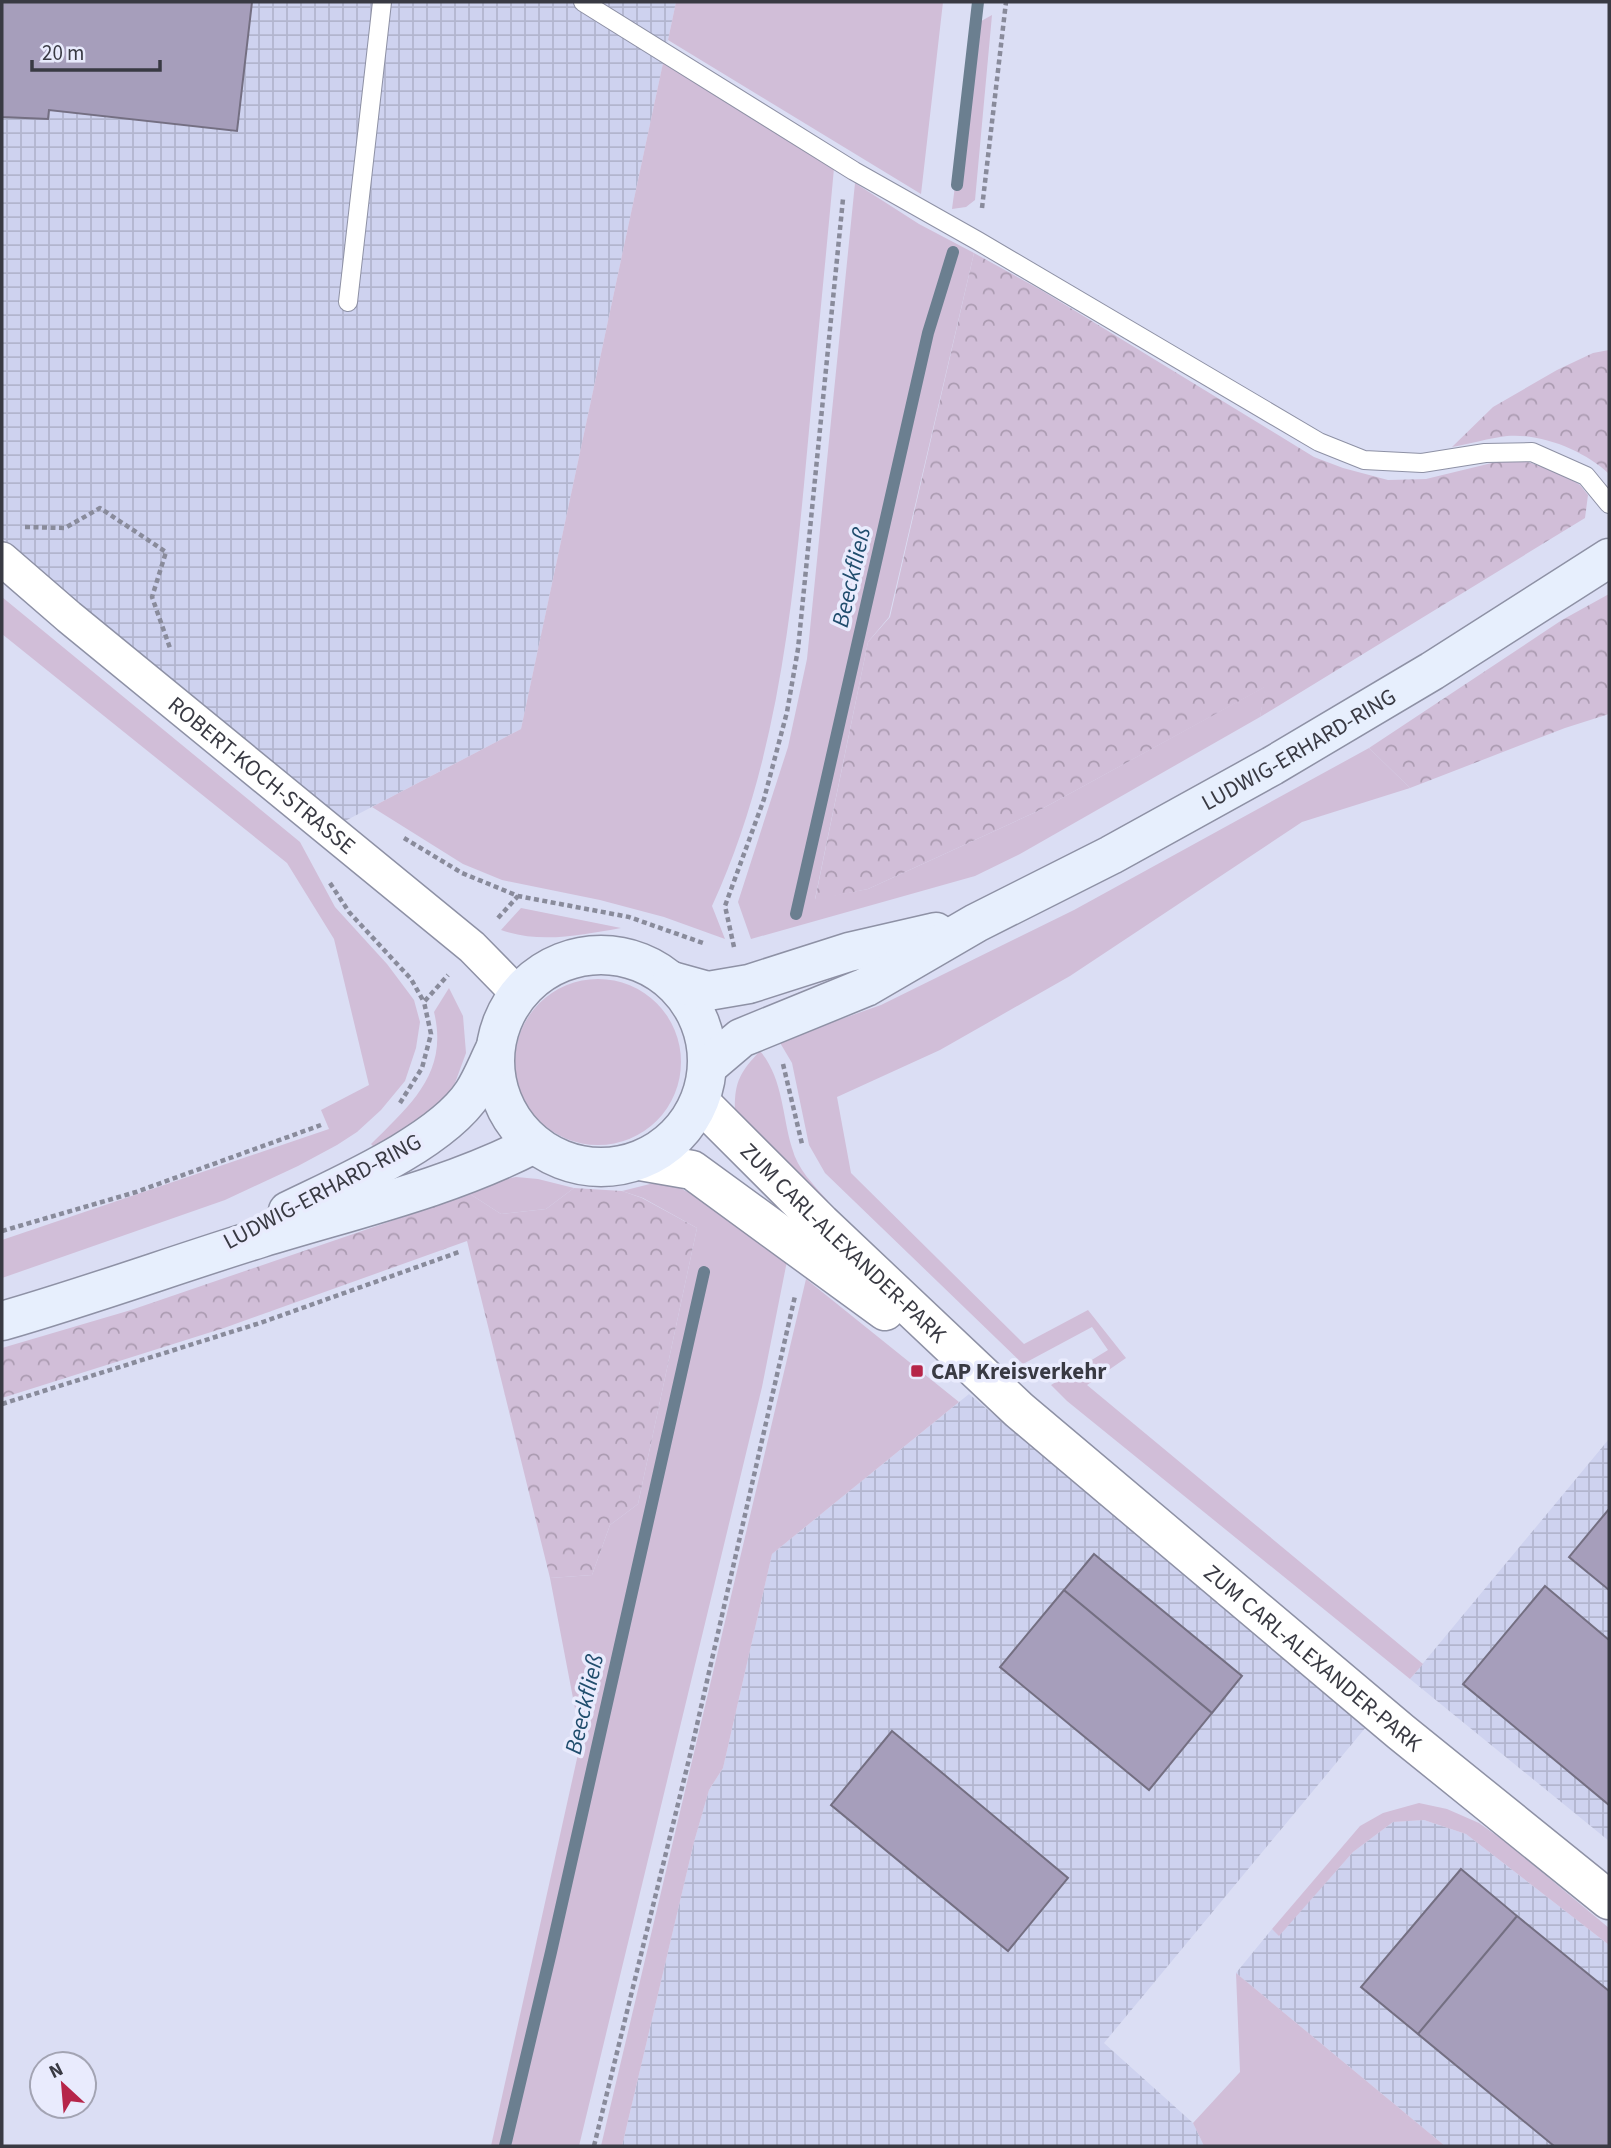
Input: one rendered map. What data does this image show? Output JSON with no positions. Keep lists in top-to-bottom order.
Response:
{
  "streets": {
    "main road": ["LUDWIG-ERHARD-RING"],
    "street": ["ROBERT-KOCH-STRASSE", "ZUM CARL-ALEXANDER-PARK"]
  },
  "crossings": [
    ["LUDWIG-ERHARD-RING", "ROBERT-KOCH-STRASSE"],
    ["LUDWIG-ERHARD-RING", "ZUM CARL-ALEXANDER-PARK"],
    ["ROBERT-KOCH-STRASSE", "ZUM CARL-ALEXANDER-PARK"]
  ],
  "water": ["Beeckfließ"],
  "places": {
    "transit": ["CAP Kreisverkehr"]
  },
  "scale_bar": "20 m",
  "north": "top left"
}
